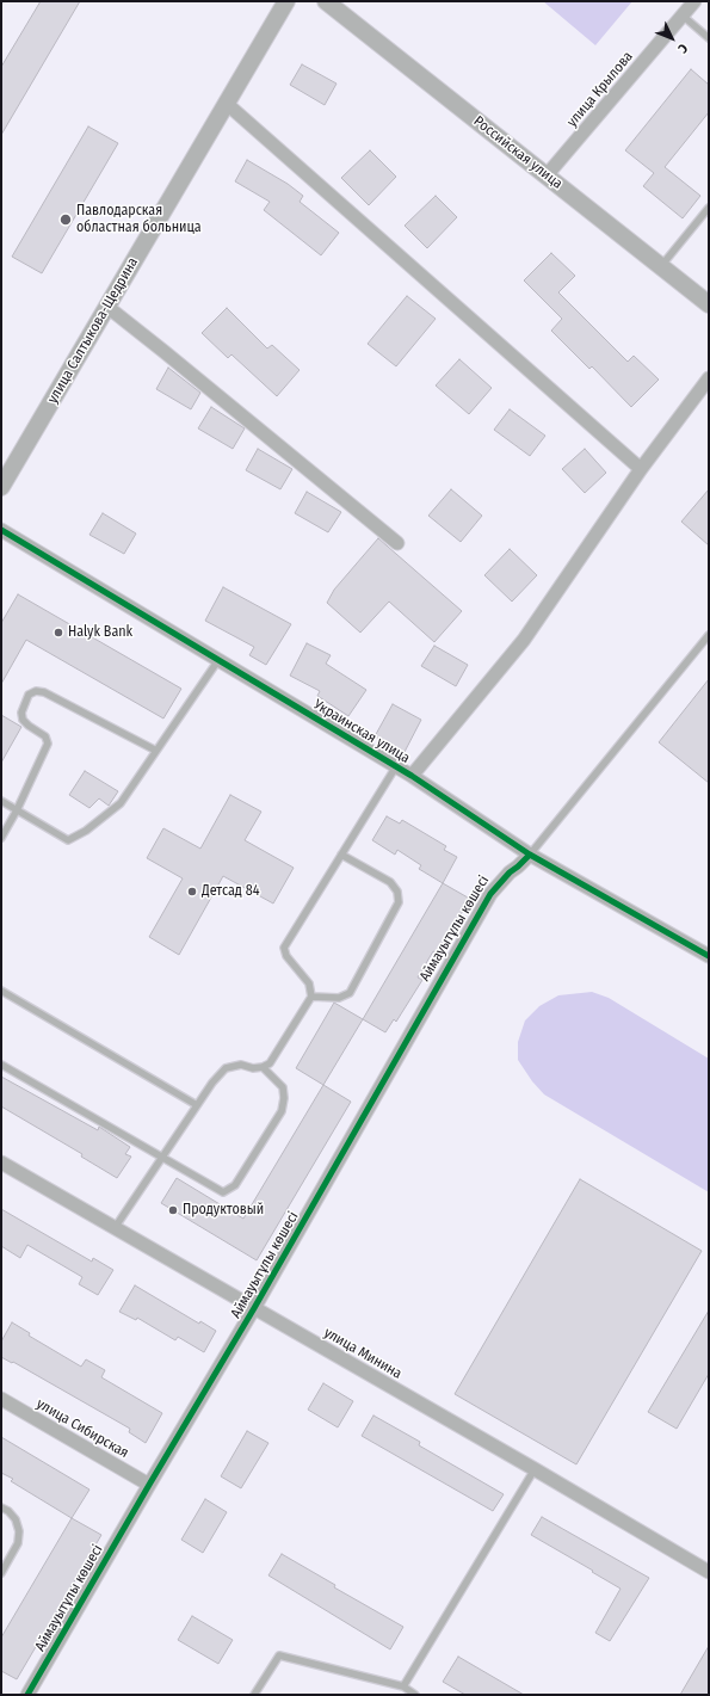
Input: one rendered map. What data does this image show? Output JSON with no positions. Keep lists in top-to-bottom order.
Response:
{
  "streets": {
    "street": [
      "улица Крылова",
      "Российская улица",
      "улица Салтыкова-Щедрина",
      "Украинская улица",
      "Аймауытұлы көшесі",
      "улица Минина",
      "улица Сибирская"
    ]
  },
  "crossings": [
    ["улица Крылова", "Российская улица"],
    ["Украинская улица", "Аймауытұлы көшесі"],
    ["Аймауытұлы көшесі", "улица Минина"],
    ["Аймауытұлы көшесі", "улица Сибирская"]
  ],
  "places": [
    "Павлодарская областная больница",
    "Halyk Bank",
    "Детсад 84",
    "Продуктовый"
  ],
  "north": "bottom right"
}
